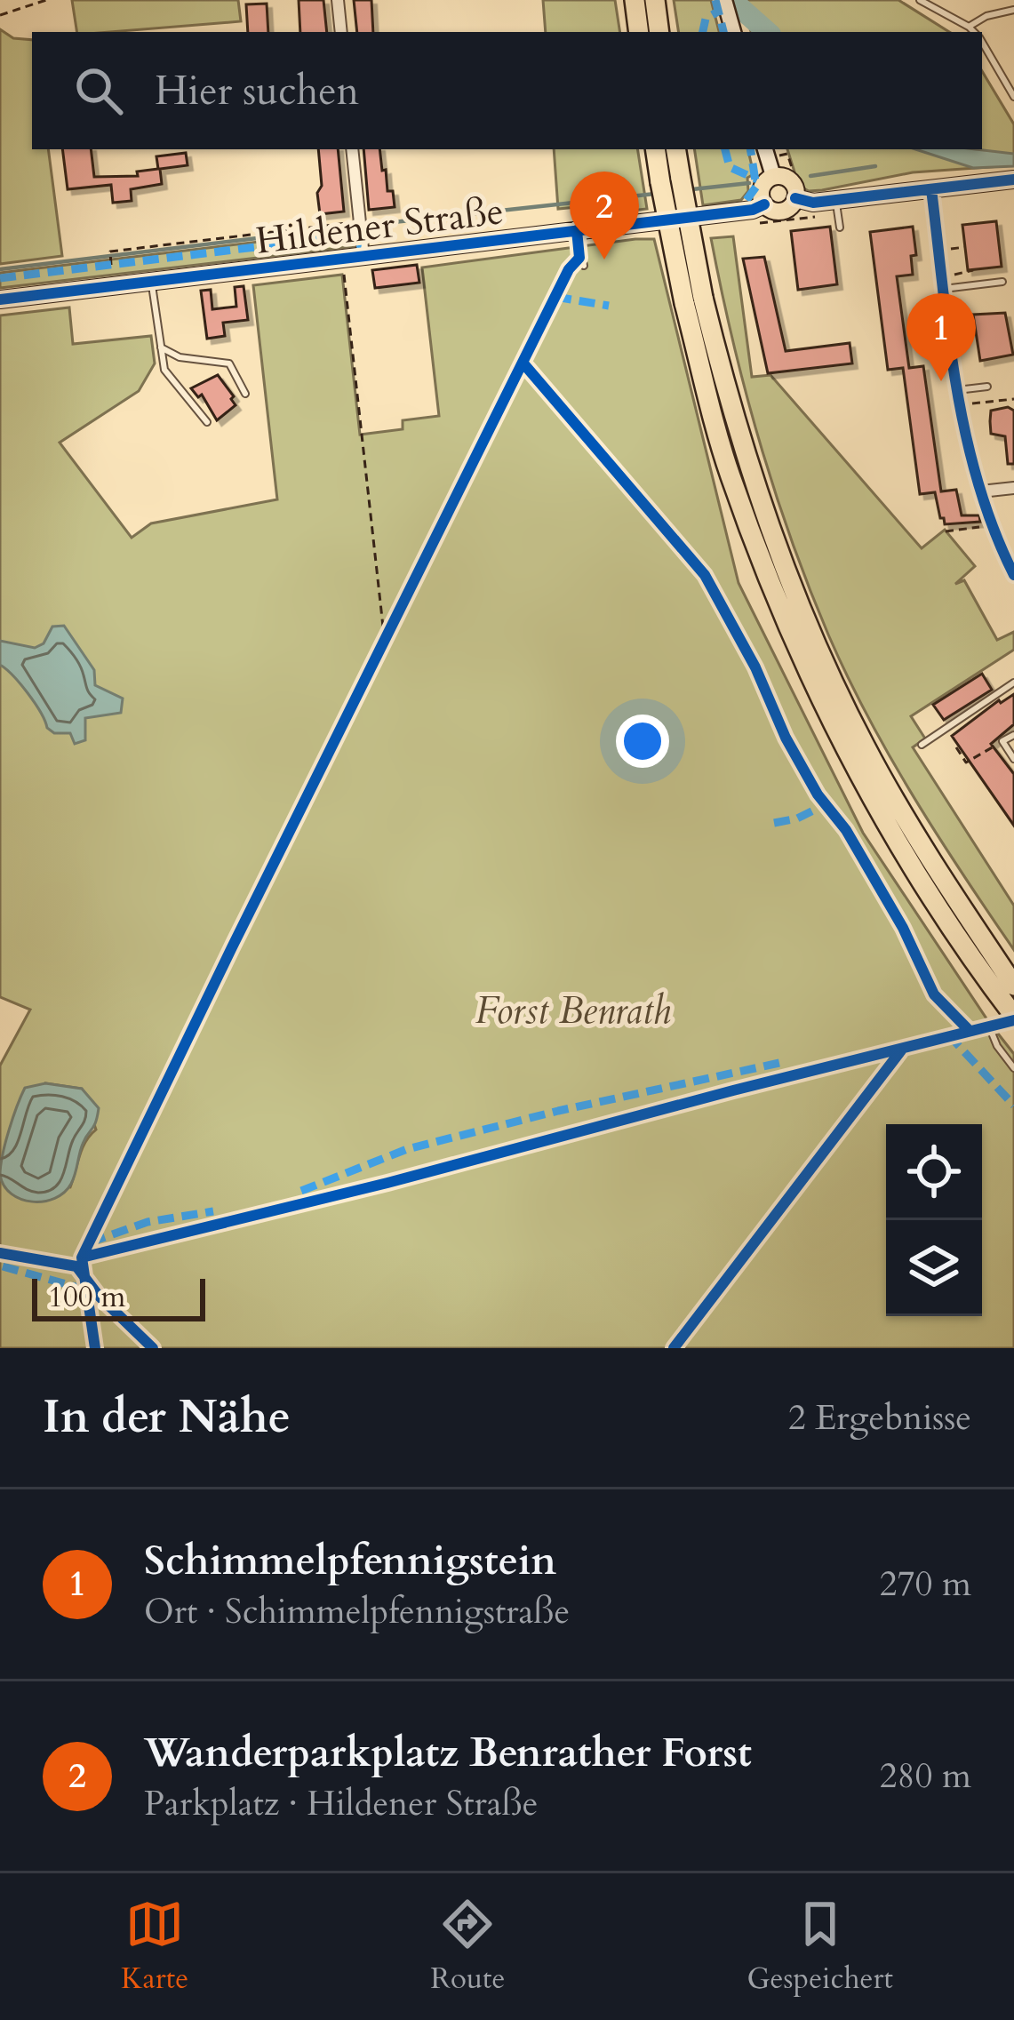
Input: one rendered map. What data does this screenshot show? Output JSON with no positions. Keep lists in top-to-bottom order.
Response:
{
  "streets": {
    "main road": ["Hildener Straße"]
  },
  "parks": ["Forst Benrath"],
  "scale_bar": "100 m",
  "page": {
    "search": "Hier suchen",
    "pins": ["2", "1"],
    "scale": "100 m",
    "heading": ["In der Nähe", "2 Ergebnisse"],
    "list": [
      {
        "mark": "1",
        "name": "Schimmelpfennigstein",
        "note": "Ort · Schimmelpfennigstraße",
        "value": "270 m"
      },
      {
        "mark": "2",
        "name": "Wanderparkplatz Benrather Forst",
        "note": "Parkplatz · Hildener Straße",
        "value": "280 m"
      }
    ],
    "nav": ["Karte", "Route", "Gespeichert"]
  }
}
